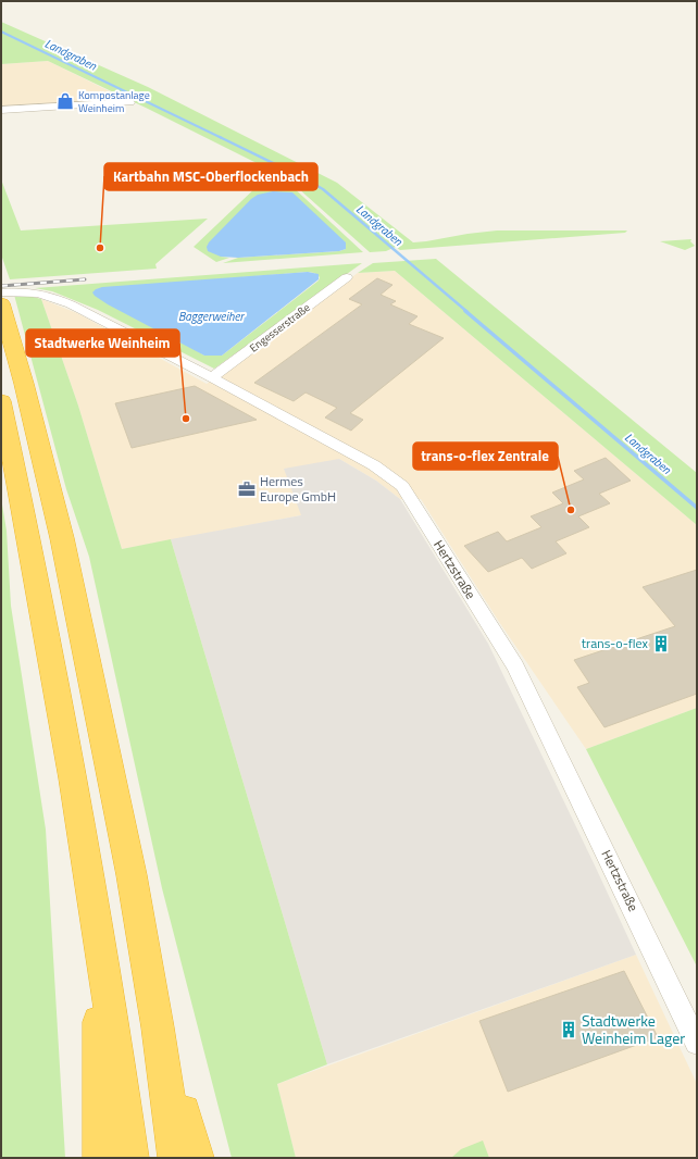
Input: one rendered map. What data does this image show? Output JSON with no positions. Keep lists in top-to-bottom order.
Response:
{
  "streets": {
    "street": ["Engesserstraße", "Hertzstraße"]
  },
  "crossings": [
    ["Engesserstraße", "Hertzstraße"]
  ],
  "water": ["Landgraben", "Baggerweiher"],
  "places": {
    "shop": ["Kompostanlage Weinheim"],
    "other": ["Kartbahn MSC-Oberflockenbach", "Stadtwerke Weinheim", "trans-o-flex Zentrale"],
    "office": ["Hermes Europe GmbH"],
    "building": ["trans-o-flex", "Stadtwerke Weinheim Lager"]
  }
}
